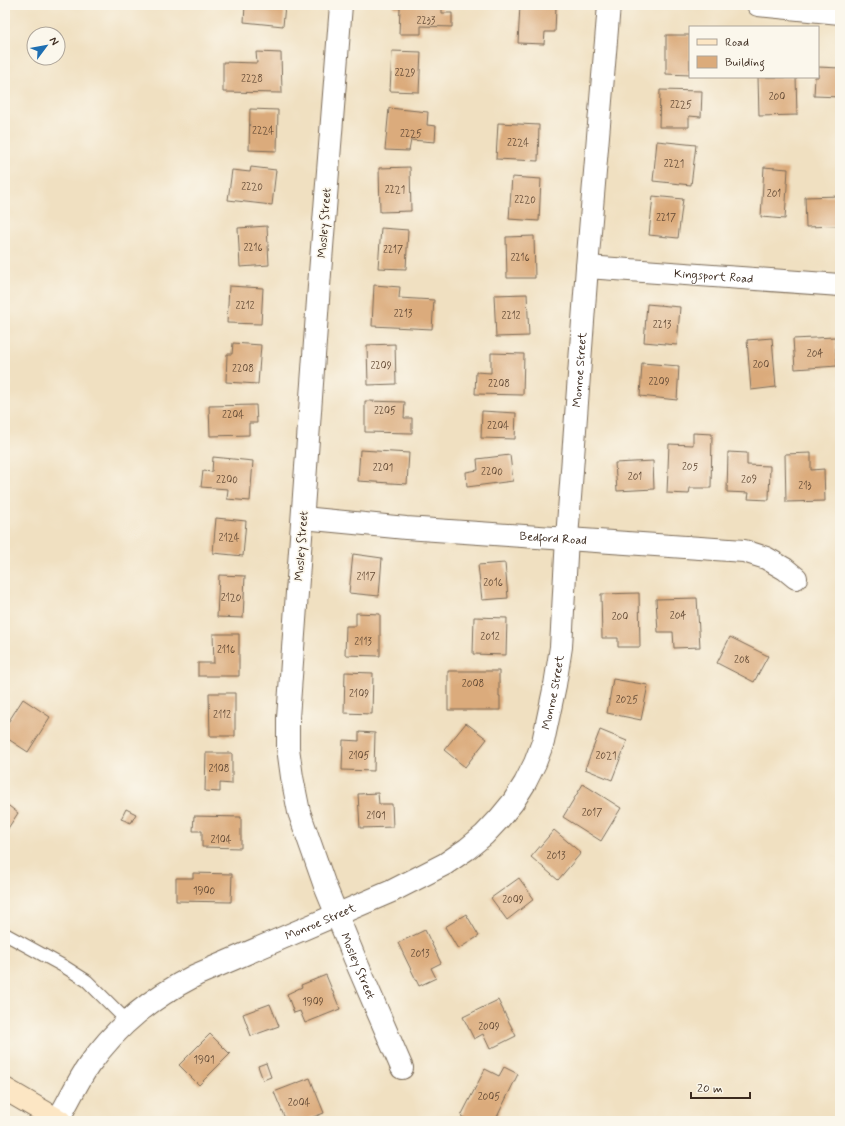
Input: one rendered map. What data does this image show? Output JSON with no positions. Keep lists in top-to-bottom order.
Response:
{
  "streets": {
    "street": [
      "Mosley Street",
      "Kingsport Road",
      "Monroe Street",
      "Bedford Road"
    ]
  },
  "crossings": [
    ["Mosley Street", "Monroe Street"],
    ["Mosley Street", "Bedford Road"],
    ["Kingsport Road", "Monroe Street"],
    ["Monroe Street", "Bedford Road"]
  ],
  "house_numbers": [
    "2233",
    "2229",
    "2228",
    "200",
    "2225",
    "2224",
    "2225",
    "2224",
    "2221",
    "2220",
    "2221",
    "201",
    "2220",
    "2217",
    "2216",
    "2217",
    "2216",
    "2212",
    "2213",
    "2212",
    "2213",
    "204",
    "200",
    "2209",
    "2208",
    "2209",
    "2208",
    "2205",
    "2204",
    "2204",
    "205",
    "2201",
    "2200",
    "201",
    "2200",
    "209",
    "213",
    "2124",
    "2117",
    "2016",
    "2120",
    "204",
    "200",
    "2012",
    "2113",
    "2116",
    "208",
    "2008",
    "2109",
    "2025",
    "2112",
    "2105",
    "2021",
    "2108",
    "2017",
    "2101",
    "2104",
    "2013",
    "1900",
    "2009",
    "2013",
    "1909",
    "2009",
    "1901",
    "2005",
    "2004"
  ],
  "legend": ["Road", "Building"],
  "scale_bar": "20 m",
  "north": "top right"
}
